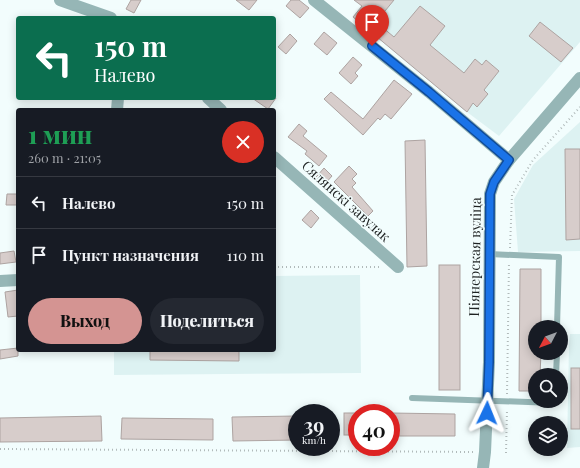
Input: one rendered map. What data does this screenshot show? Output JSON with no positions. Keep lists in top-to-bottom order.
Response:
{
  "streets": {
    "street": ["Сялянскі завулак", "Піянерская вуліца"]
  },
  "north": "bottom left",
  "page": {
    "turn": ["150 m", "Налево"],
    "heading": ["1 мин", "260 m · 21:05"],
    "list": [
      {
        "name": "Налево",
        "value": "150 m"
      },
      {
        "name": "Пункт назначения",
        "value": "110 m"
      }
    ],
    "buttons": ["Выход", "Поделиться"],
    "speed": "39 km/h",
    "limit": "40"
  }
}
